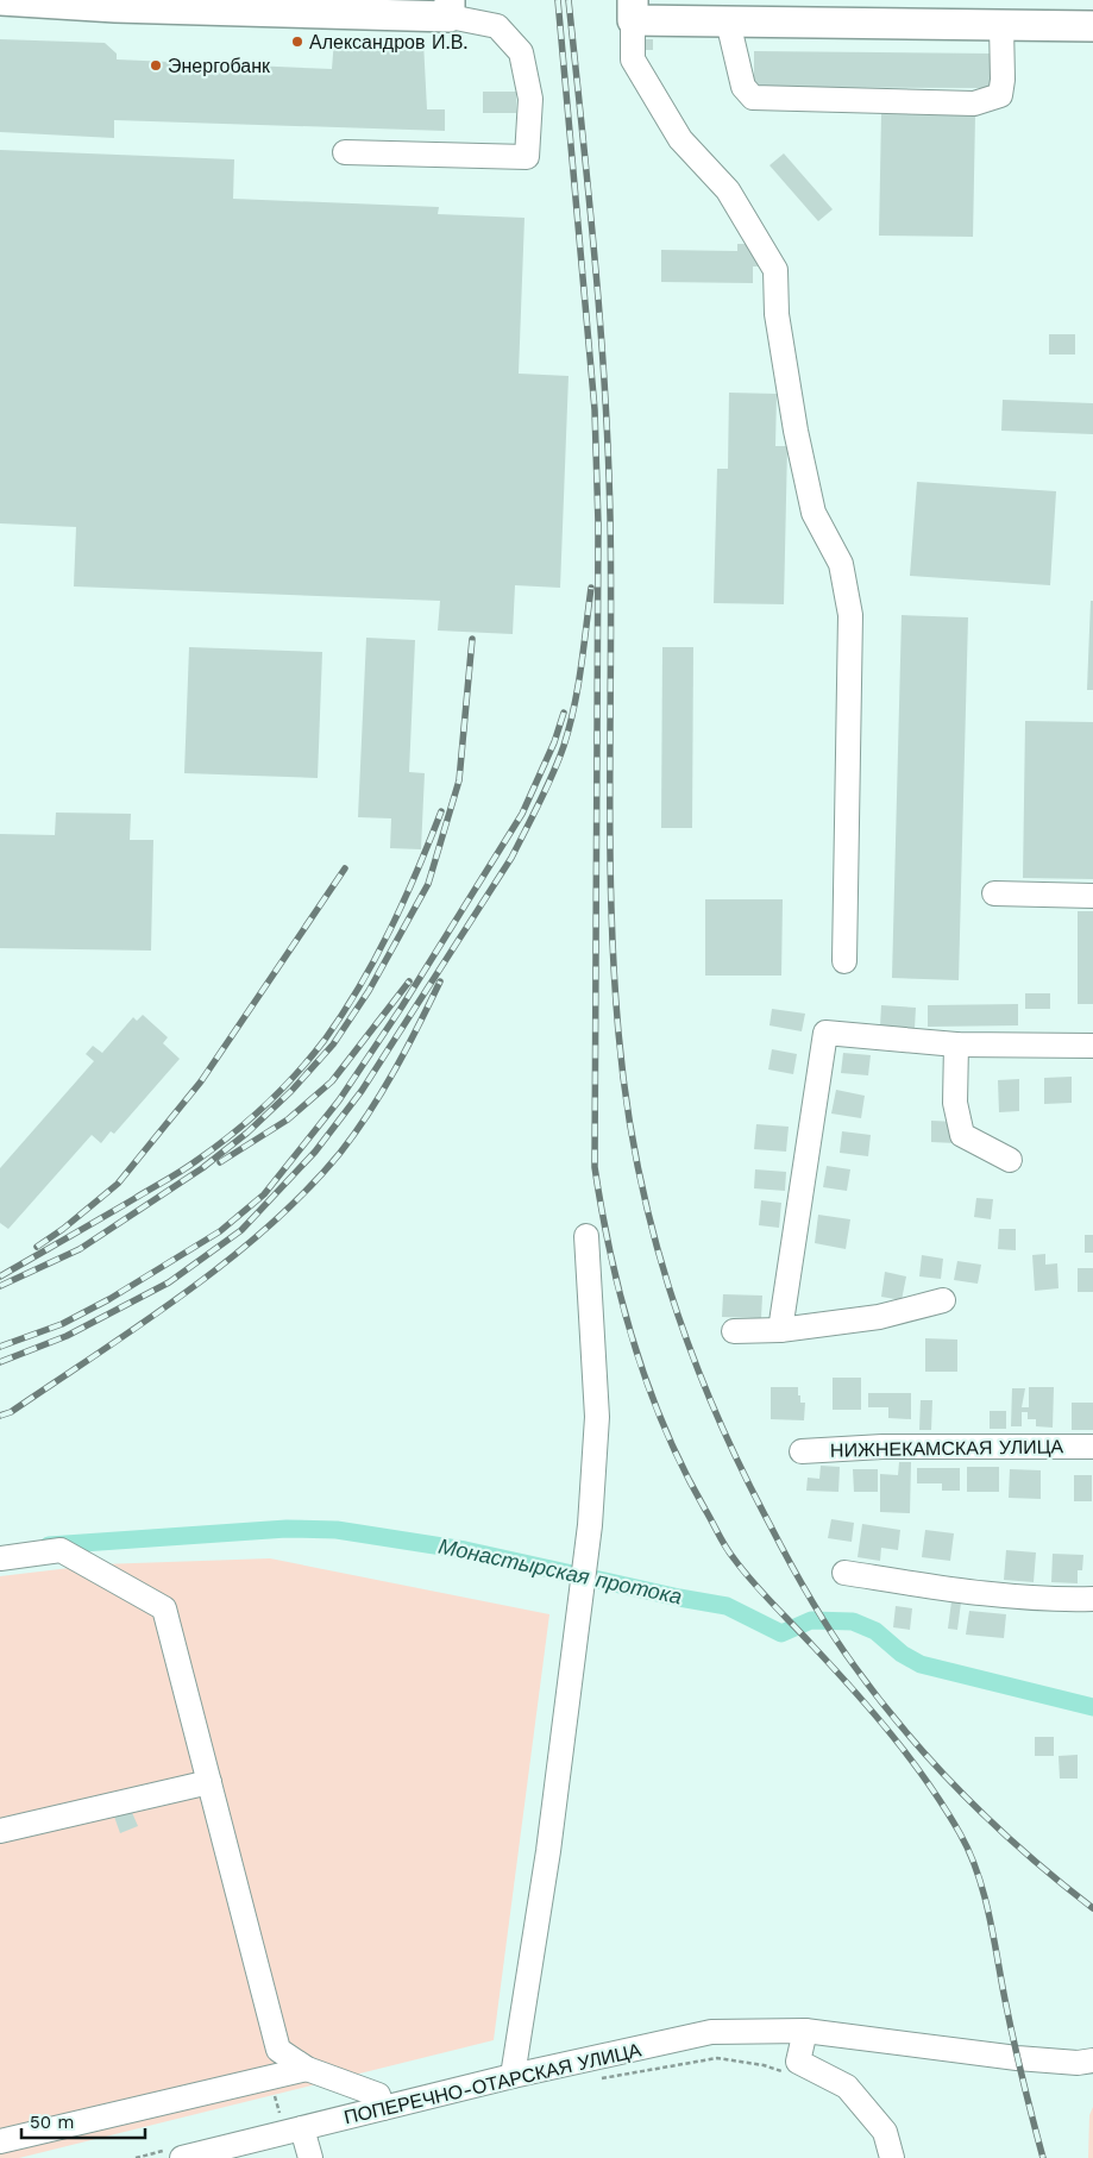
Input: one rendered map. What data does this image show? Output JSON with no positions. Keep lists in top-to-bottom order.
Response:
{
  "streets": {
    "street": ["НИЖНЕКАМСКАЯ УЛИЦА", "ПОПЕРЕЧНО-ОТАРСКАЯ УЛИЦА"]
  },
  "water": ["Монастырская протока"],
  "places": ["Александров И.В.", "Энергобанк"],
  "scale_bar": "50 m"
}
